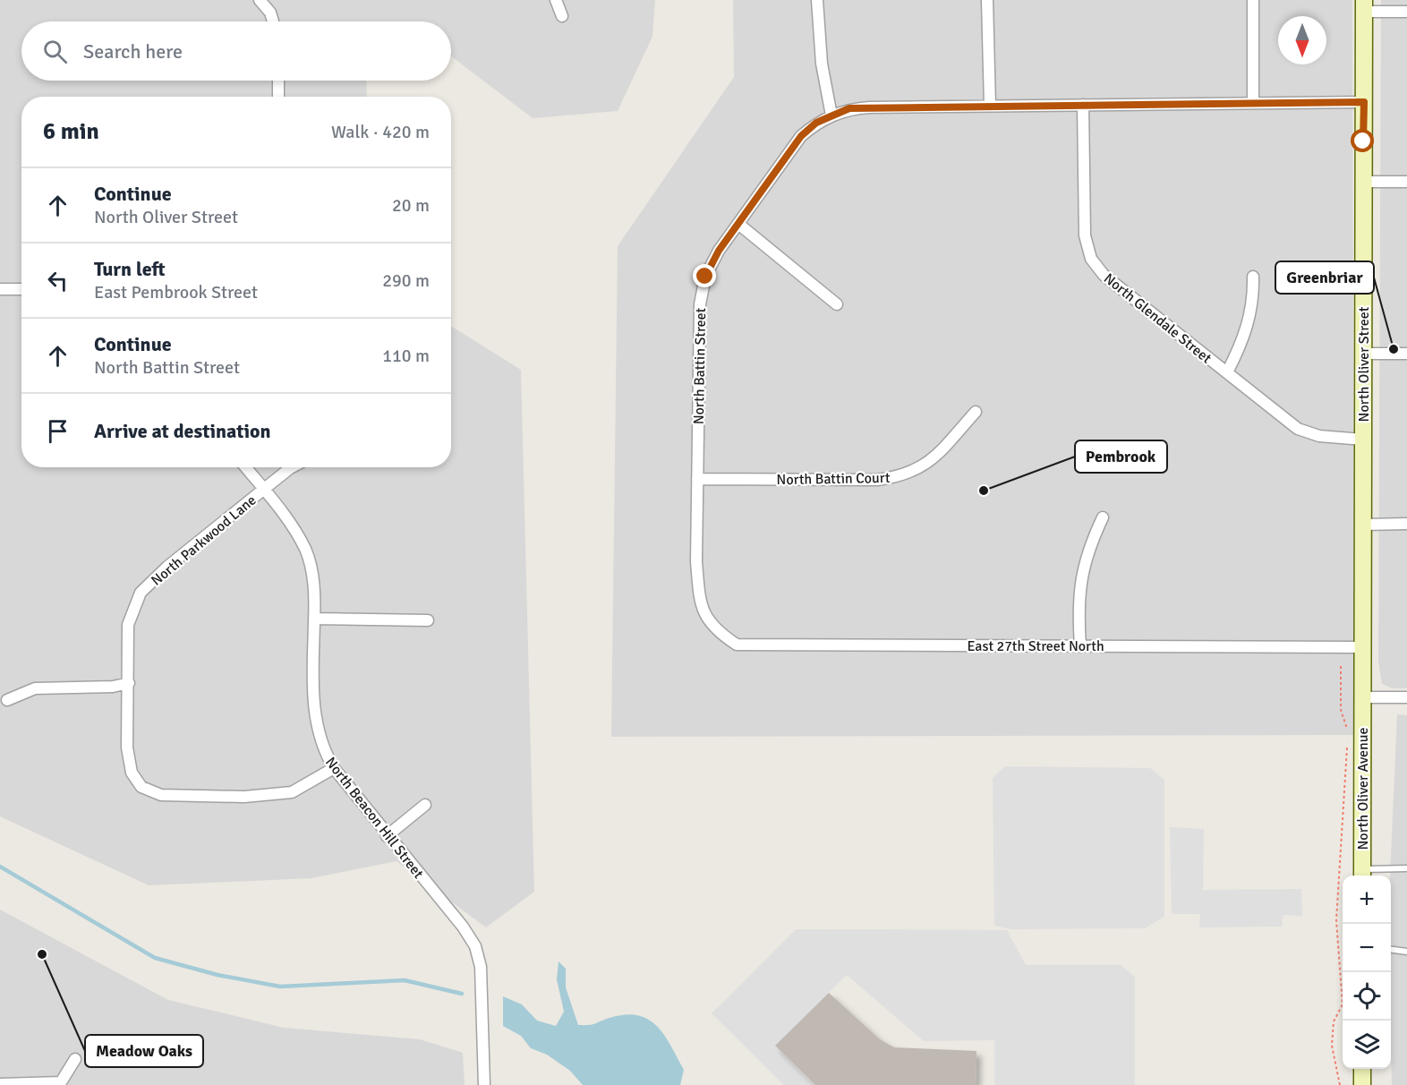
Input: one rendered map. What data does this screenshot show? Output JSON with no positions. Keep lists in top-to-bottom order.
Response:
{
  "streets": {
    "main road": ["North Oliver Street", "North Oliver Avenue"],
    "street": [
      "North Glendale Street",
      "North Battin Street",
      "North Battin Court",
      "North Parkwood Lane",
      "East 27th Street North",
      "North Beacon Hill Street"
    ]
  },
  "crossings": [
    ["North Glendale Street", "North Oliver Street"],
    ["North Glendale Street", "North Battin Street"],
    ["North Oliver Street", "North Battin Street"],
    ["North Oliver Street", "East 27th Street North"],
    ["North Oliver Street", "North Oliver Avenue"],
    ["North Battin Street", "North Battin Court"],
    ["North Battin Street", "East 27th Street North"],
    ["North Parkwood Lane", "North Beacon Hill Street"]
  ],
  "places": ["Greenbriar", "Pembrook", "Meadow Oaks"],
  "north": "bottom",
  "page": {
    "search": "Search here",
    "heading": ["6 min", "Walk · 420 m"],
    "list": [
      ["Continue", "North Oliver Street", "20 m"],
      ["Turn left", "East Pembrook Street", "290 m"],
      ["Continue", "North Battin Street", "110 m"],
      "Arrive at destination"
    ],
    "map_buttons": ["+", "−"]
  }
}
